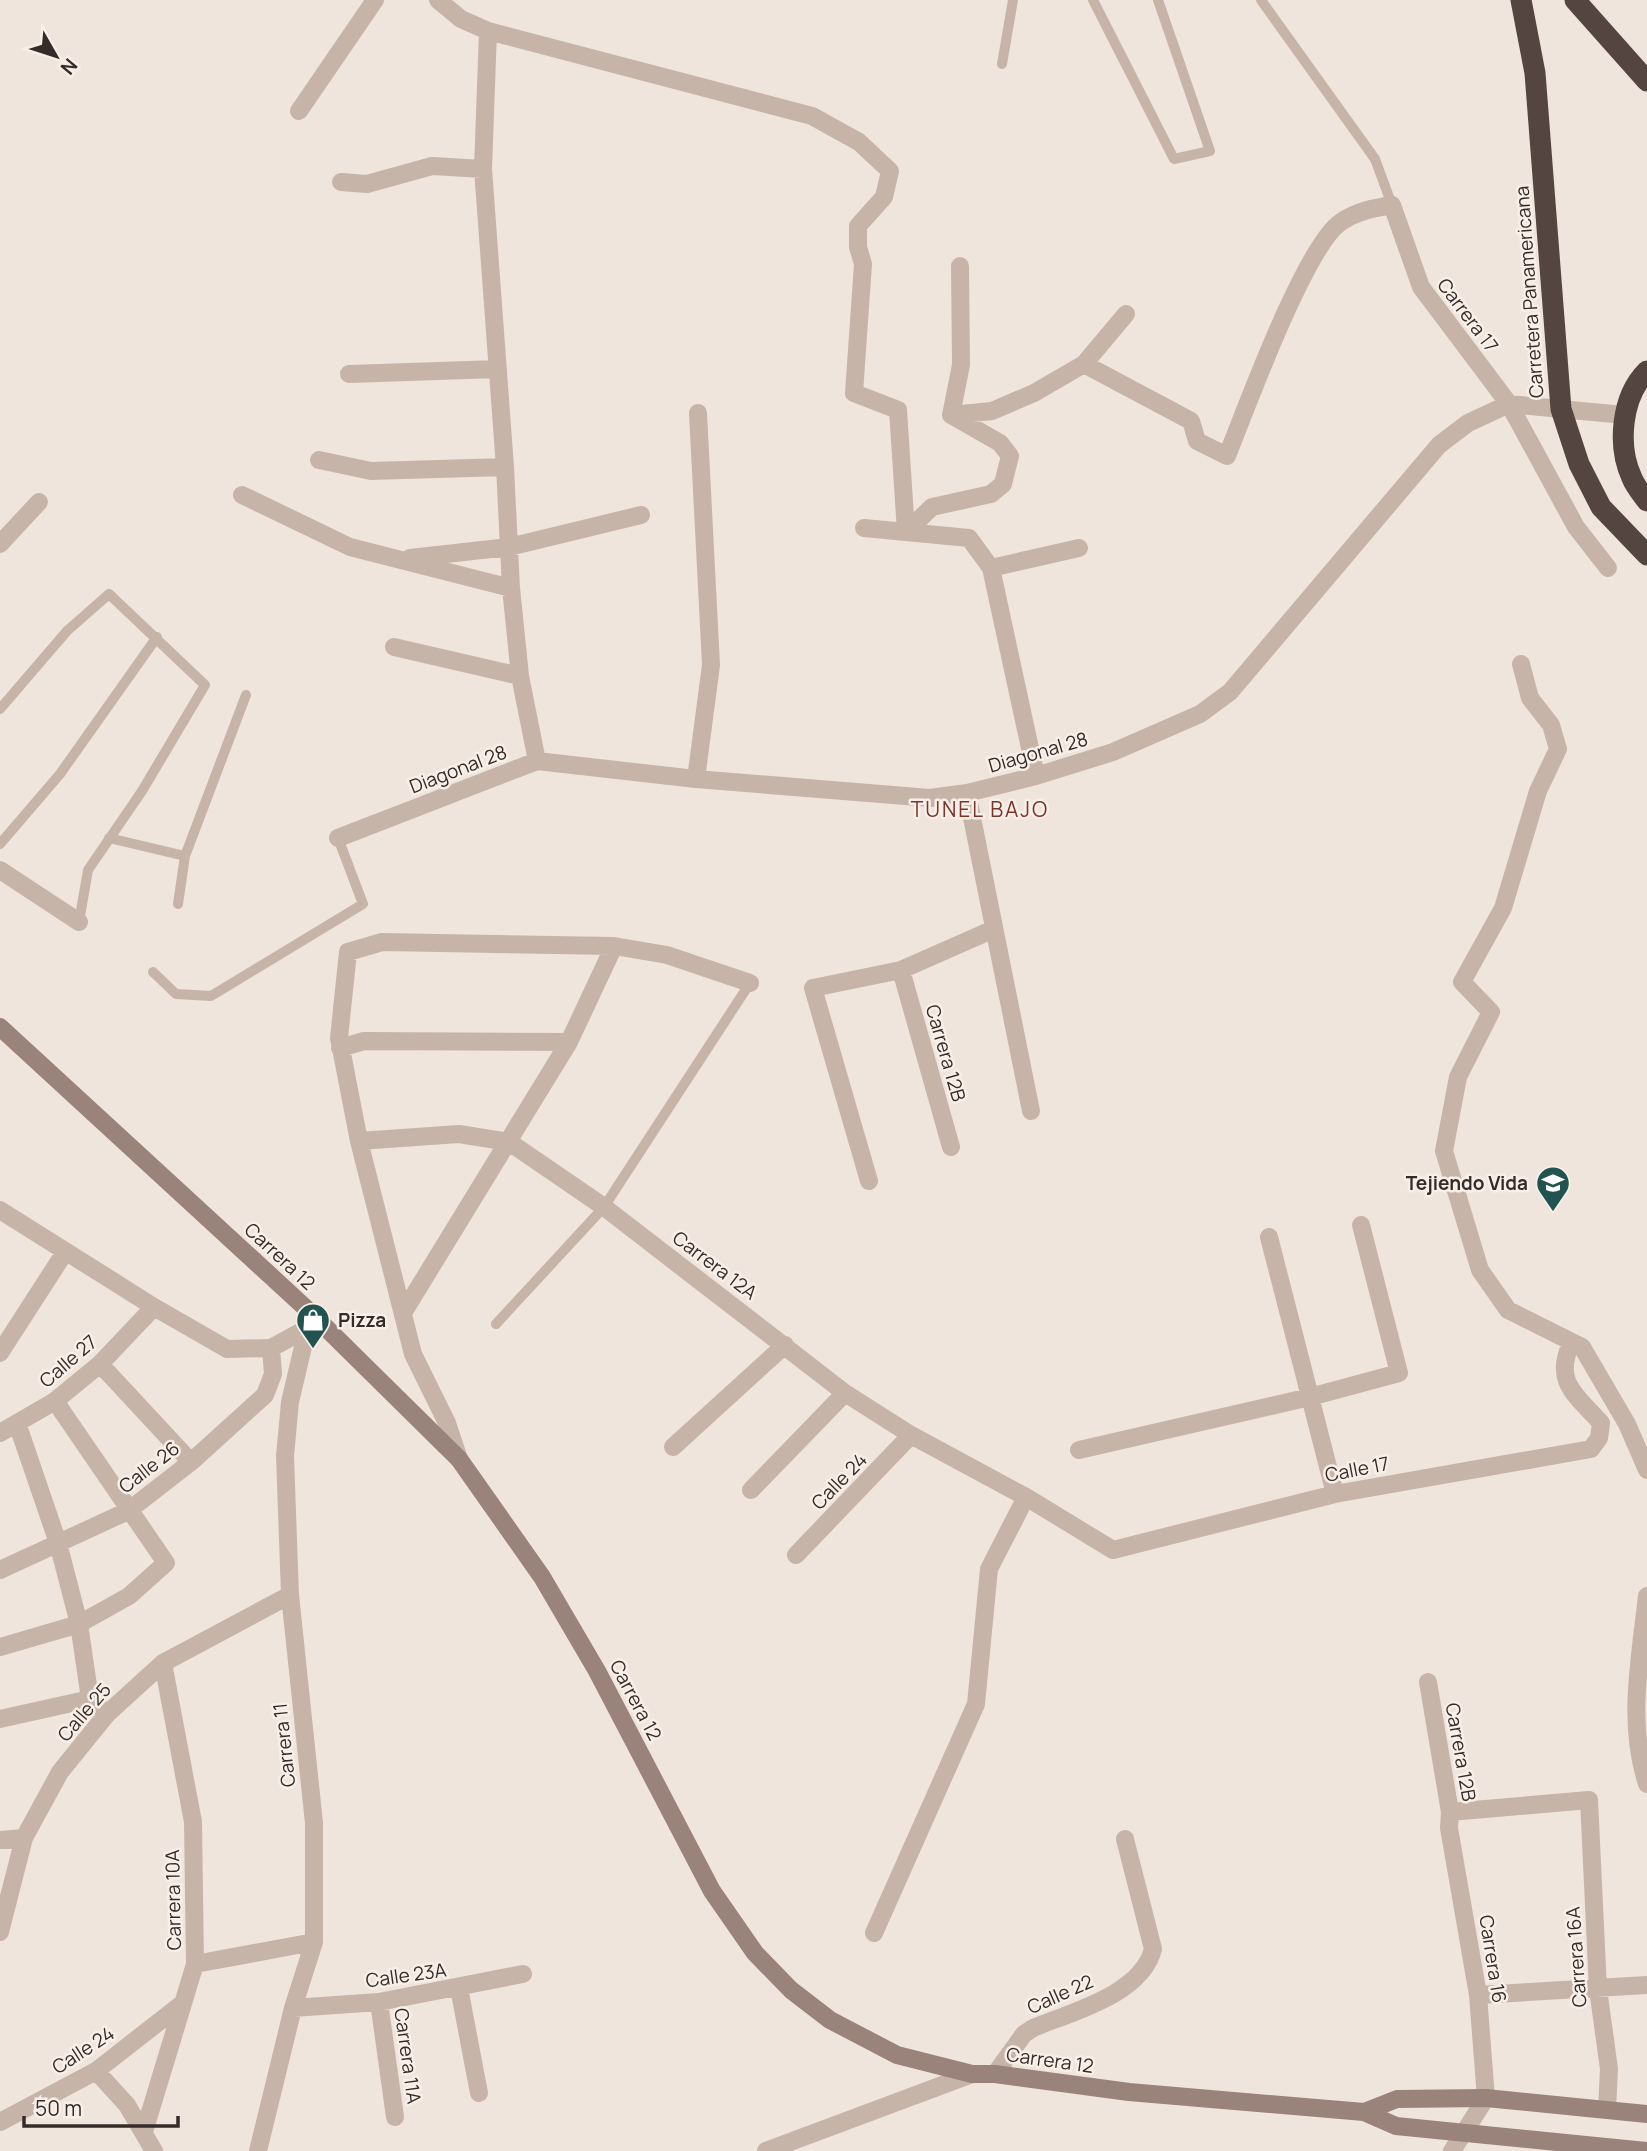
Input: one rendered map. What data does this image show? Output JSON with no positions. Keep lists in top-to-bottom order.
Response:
{
  "streets": {
    "highway": ["Carretera Panamericana"],
    "street": [
      "Carrera 17",
      "Diagonal 28",
      "Carrera 12B",
      "Carrera 12",
      "Carrera 12A",
      "Calle 27",
      "Calle 26",
      "Calle 17",
      "Calle 24",
      "Calle 25",
      "Carrera 11",
      "Carrera 10A",
      "Carrera 16A",
      "Carrera 16",
      "Calle 23A",
      "Calle 22",
      "Carrera 11A"
    ]
  },
  "crossings": [
    ["Carrera 17", "Diagonal 28"],
    ["Carrera 12B", "Carrera 16A"],
    ["Carrera 12B", "Carrera 16"],
    ["Carrera 12", "Carrera 11"],
    ["Carrera 12", "Carrera 16A"],
    ["Carrera 12", "Carrera 16"],
    ["Carrera 12", "Calle 22"],
    ["Carrera 12A", "Calle 17"],
    ["Carrera 12A", "Calle 24"],
    ["Calle 24", "Carrera 10A"],
    ["Calle 25", "Carrera 11"],
    ["Calle 25", "Carrera 10A"],
    ["Carrera 11", "Calle 23A"],
    ["Carrera 16A", "Carrera 16"],
    ["Calle 23A", "Carrera 11A"]
  ],
  "districts": ["TUNEL BAJO"],
  "places": {
    "school or university": ["Tejiendo Vida"],
    "shop": ["Pizza"]
  },
  "scale_bar": "50 m",
  "north": "bottom right"
}
